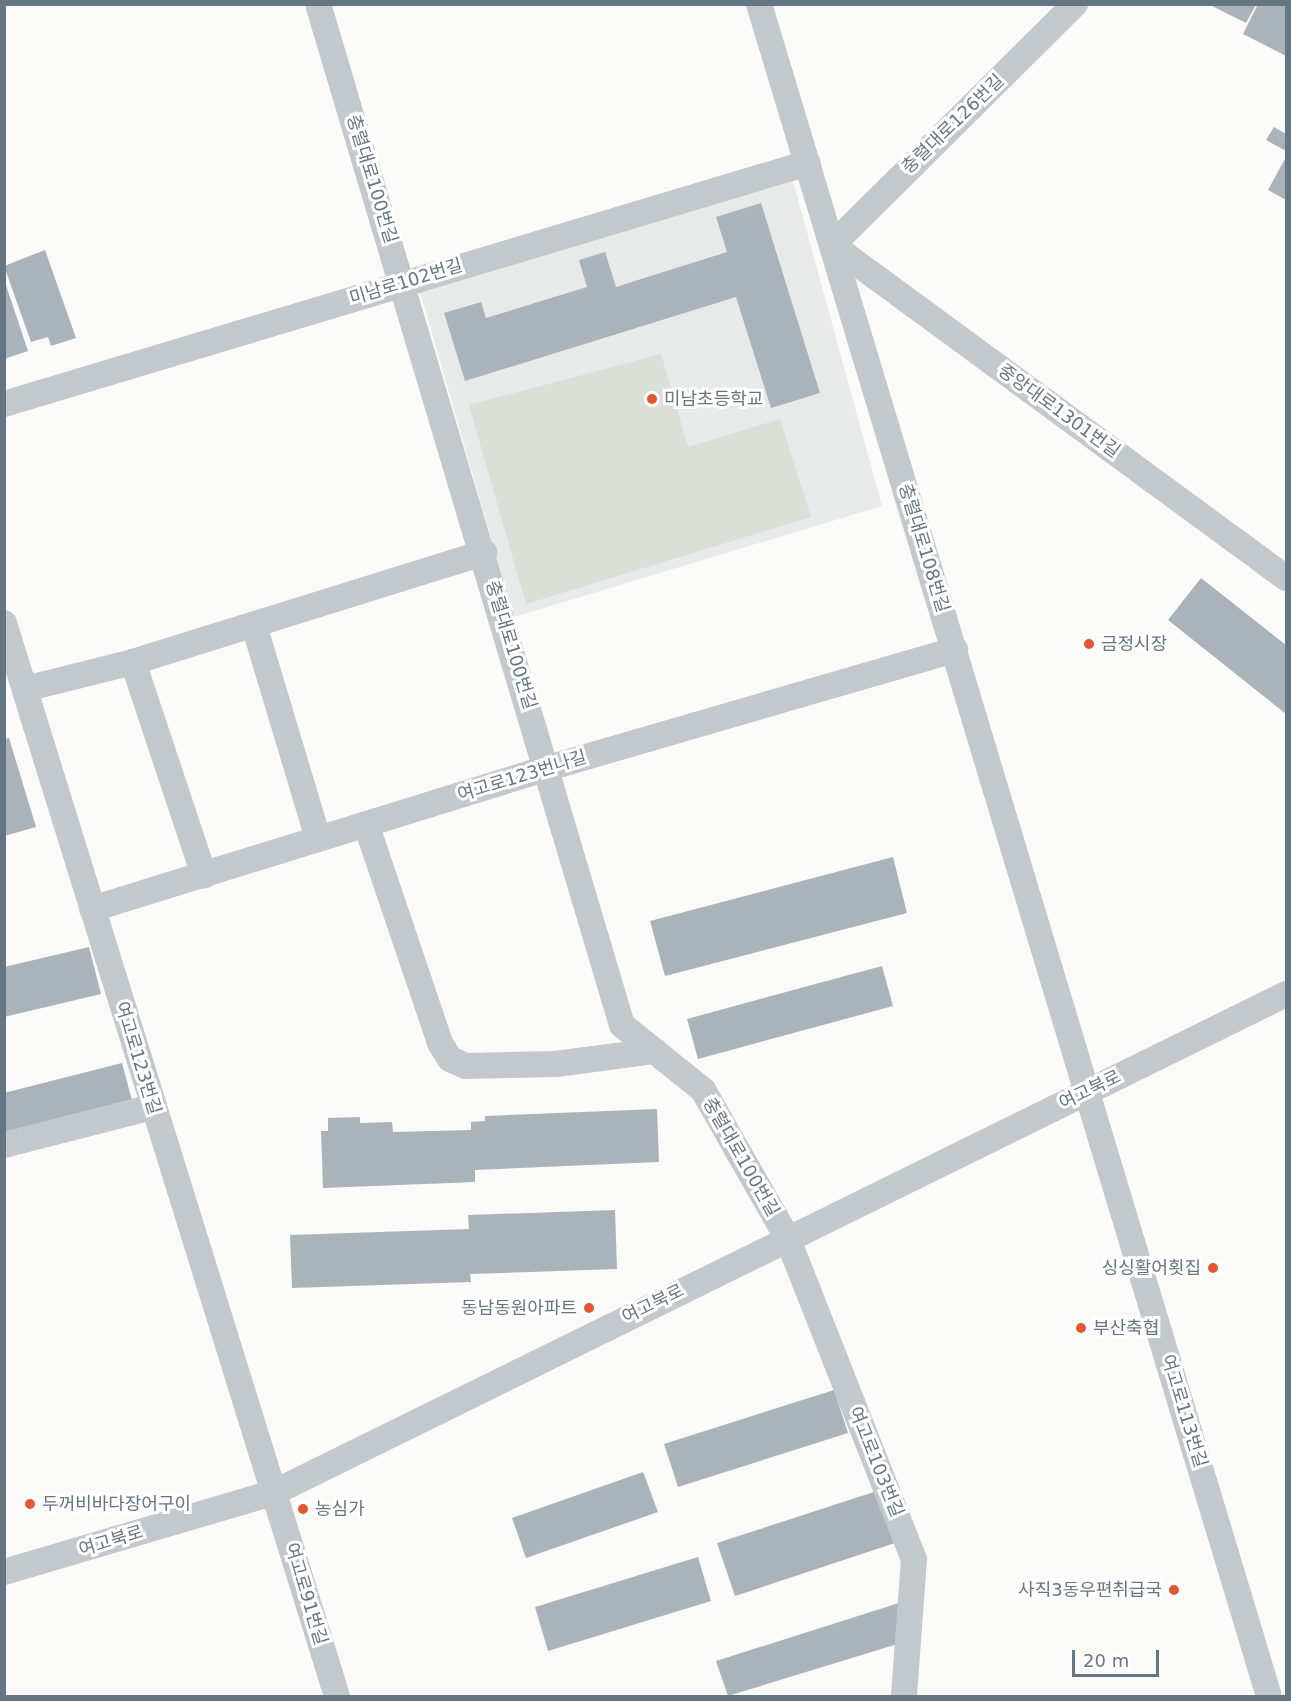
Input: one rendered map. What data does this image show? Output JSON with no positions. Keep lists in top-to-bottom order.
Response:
{
  "streets": {
    "street": [
      "충렬대로126번길",
      "충렬대로100번길",
      "미남로102번길",
      "중앙대로1301번길",
      "충렬대로108번길",
      "여고로123번나길",
      "여고로123번길",
      "여고북로",
      "여고로113번길",
      "여고로103번길",
      "여고로91번길"
    ]
  },
  "crossings": [
    ["충렬대로126번길", "중앙대로1301번길"],
    ["충렬대로126번길", "충렬대로108번길"],
    ["충렬대로100번길", "미남로102번길"],
    ["충렬대로100번길", "여고로123번나길"],
    ["충렬대로100번길", "여고북로"],
    ["충렬대로100번길", "여고로103번길"],
    ["미남로102번길", "충렬대로108번길"],
    ["중앙대로1301번길", "충렬대로108번길"],
    ["충렬대로108번길", "여고로123번나길"],
    ["충렬대로108번길", "여고북로"],
    ["충렬대로108번길", "여고로113번길"],
    ["여고로123번나길", "여고로123번길"],
    ["여고로123번길", "여고북로"],
    ["여고로123번길", "여고로91번길"],
    ["여고북로", "여고로113번길"],
    ["여고북로", "여고로103번길"],
    ["여고북로", "여고로91번길"]
  ],
  "places": [
    "미남초등학교",
    "금정시장",
    "싱싱활어횟집",
    "동남동원아파트",
    "부산축협",
    "두꺼비바다장어구이",
    "농심가",
    "사직3동우편취급국"
  ],
  "scale_bar": "20 m"
}
